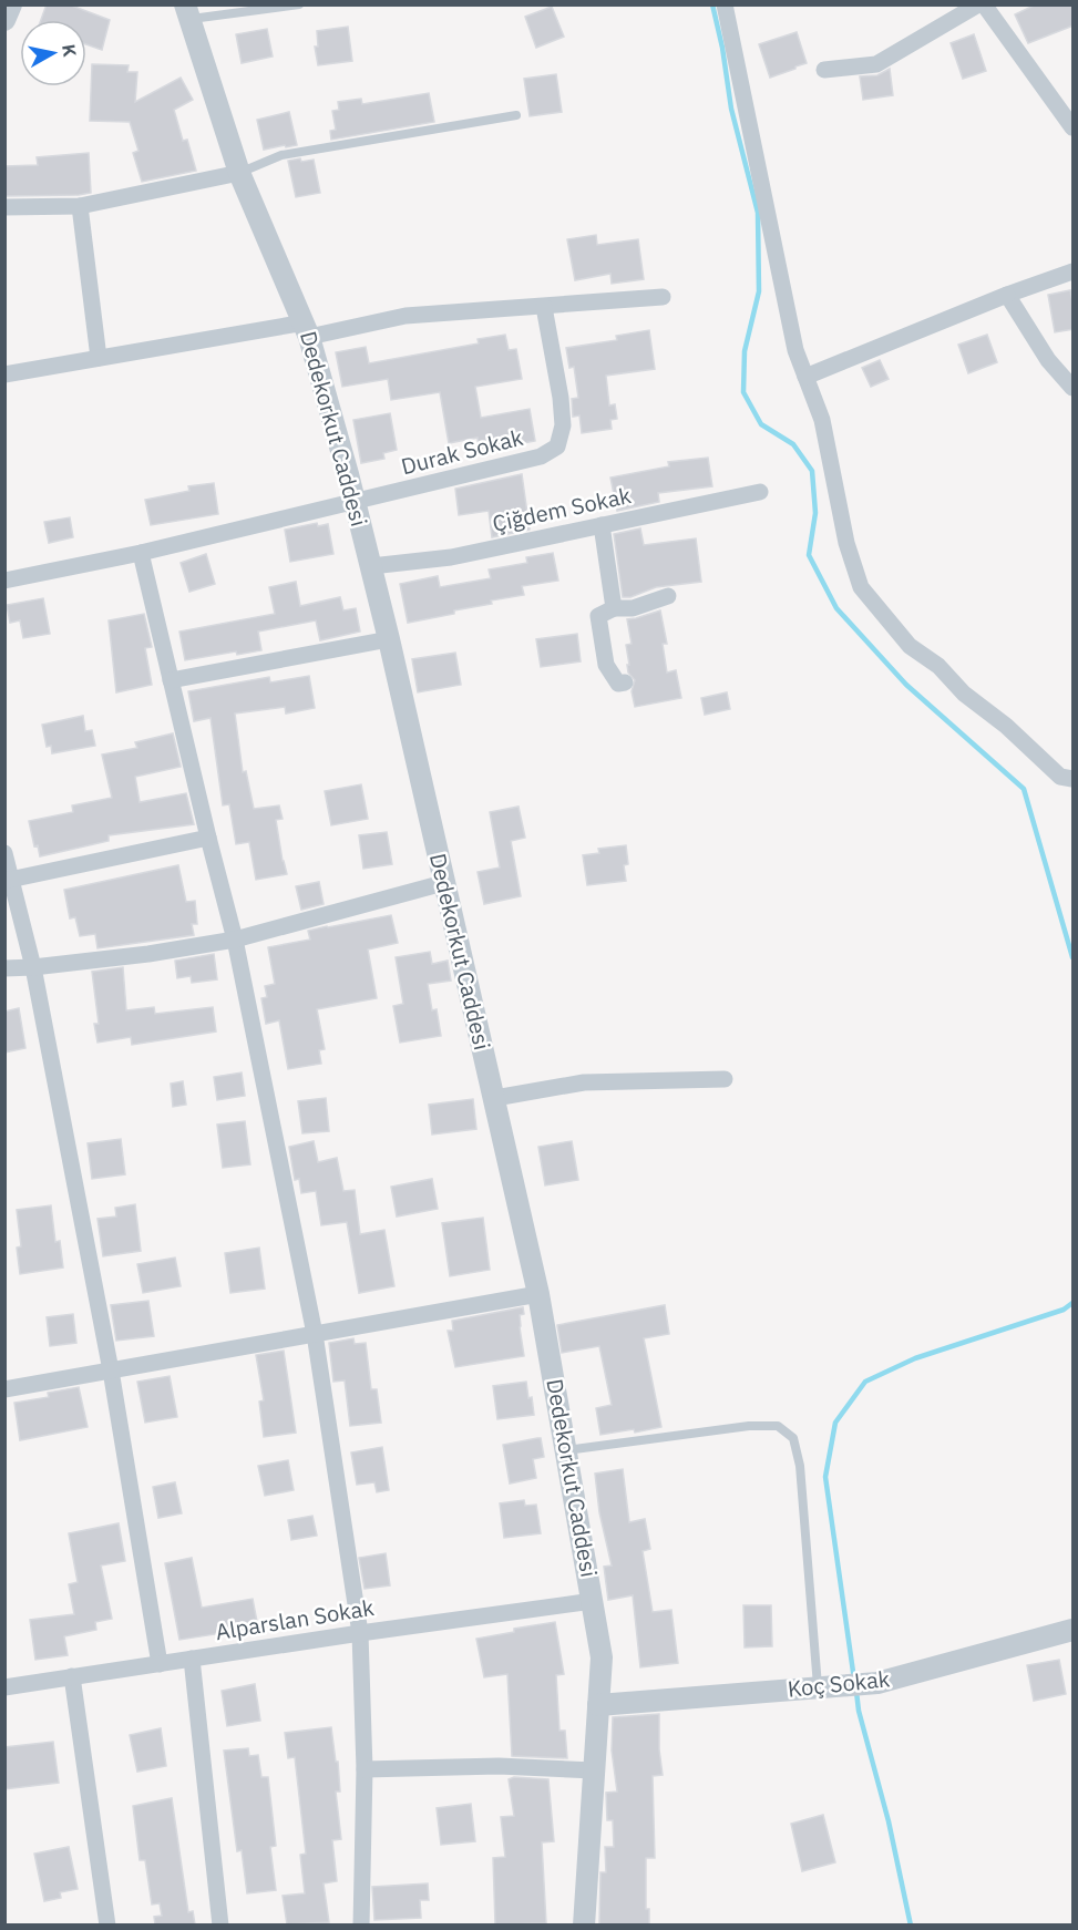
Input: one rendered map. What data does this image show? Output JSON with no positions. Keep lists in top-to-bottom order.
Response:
{
  "streets": {
    "street": [
      "Dedekorkut Caddesi",
      "Durak Sokak",
      "Çiğdem Sokak",
      "Alparslan Sokak",
      "Koç Sokak"
    ]
  },
  "crossings": [
    ["Dedekorkut Caddesi", "Durak Sokak"],
    ["Dedekorkut Caddesi", "Çiğdem Sokak"],
    ["Dedekorkut Caddesi", "Alparslan Sokak"],
    ["Dedekorkut Caddesi", "Koç Sokak"]
  ],
  "north": "right"
}
